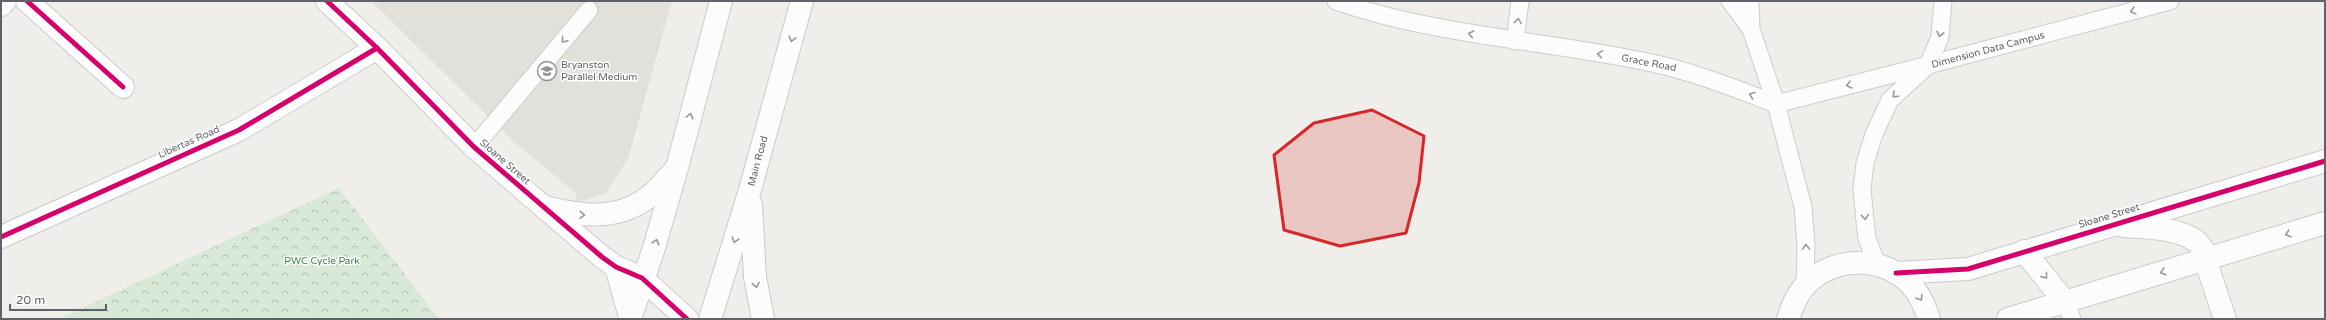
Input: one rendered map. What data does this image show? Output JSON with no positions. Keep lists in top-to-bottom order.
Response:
{
  "streets": {
    "street": ["Libertas Road", "Main Road", "Sloane Street"],
    "lane": ["Dimension Data Campus", "Grace Road"]
  },
  "crossings": [
    ["Dimension Data Campus", "Sloane Street"],
    ["Libertas Road", "Sloane Street"]
  ],
  "one_way": ["Dimension Data Campus", "Grace Road"],
  "parks": ["PWC Cycle Park"],
  "places": {
    "school or university": ["Bryanston Parallel Medium"]
  },
  "scale_bar": "20 m"
}
